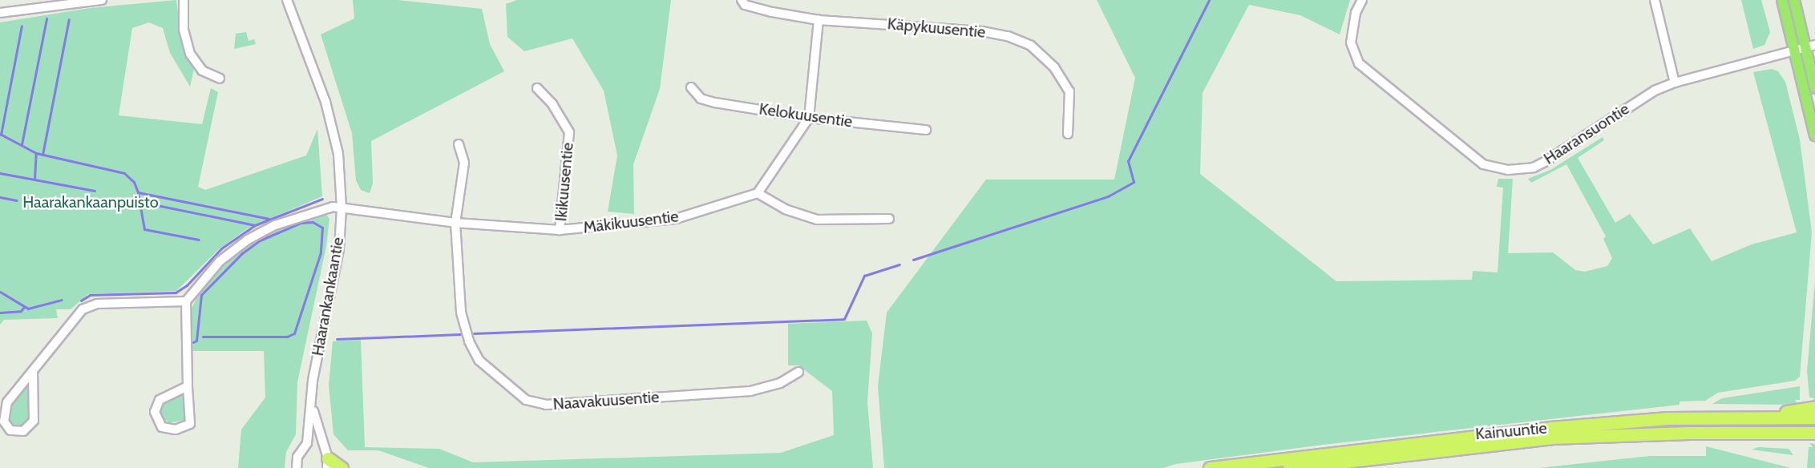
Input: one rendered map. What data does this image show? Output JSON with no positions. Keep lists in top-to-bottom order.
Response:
{
  "streets": {
    "highway": ["Kainuuntie"],
    "street": [
      "Käpykuusentie",
      "Kelokuusentie",
      "Haaransuontie",
      "Ikikuusentie",
      "Mäkikuusentie",
      "Haarankankaantie",
      "Naavakuusentie"
    ]
  },
  "crossings": [
    ["Ikikuusentie", "Mäkikuusentie"],
    ["Mäkikuusentie", "Haarankankaantie"],
    ["Mäkikuusentie", "Naavakuusentie"]
  ],
  "parks": ["Haarakankaanpuisto"]
}
